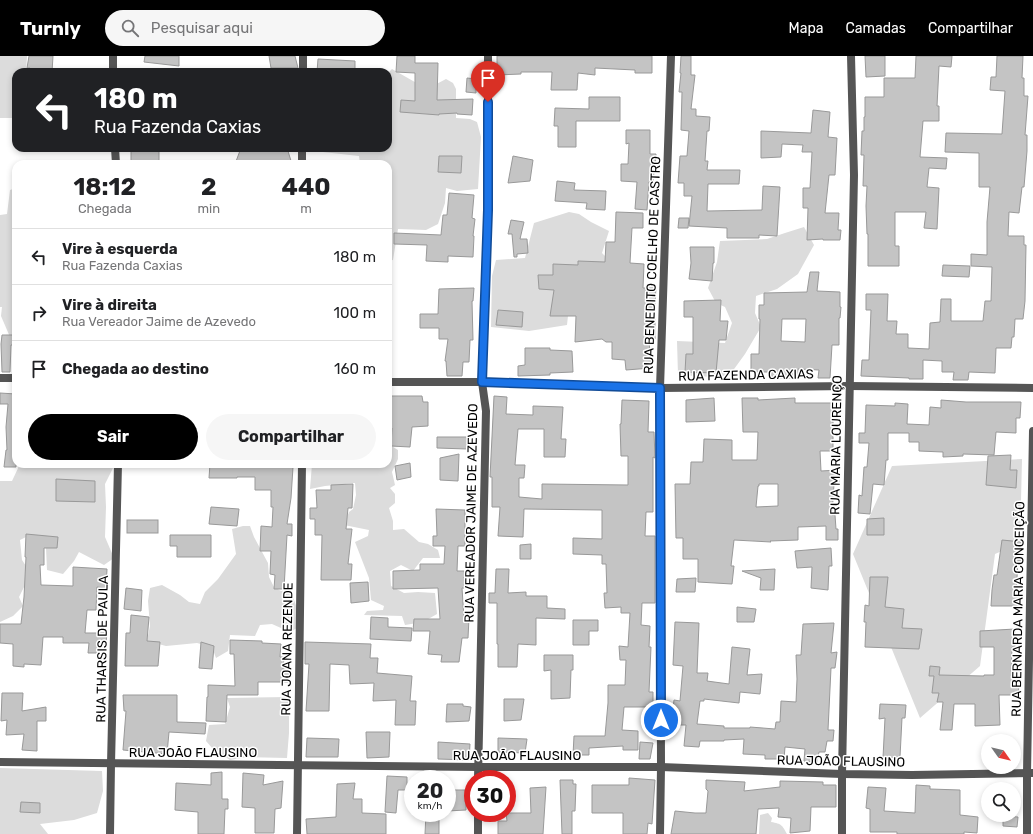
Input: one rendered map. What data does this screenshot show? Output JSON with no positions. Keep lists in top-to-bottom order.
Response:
{
  "streets": {
    "street": [
      "RUA BENEDITO COELHO DE CASTRO",
      "RUA FAZENDA CAXIAS",
      "RUA MARIA LOURENÇO",
      "RUA VEREADOR JAIME DE AZEVEDO",
      "RUA BERNARDA MARIA CONCEIÇÃO",
      "RUA THARSIS DE PAULA",
      "RUA JOANA REZENDE",
      "RUA JOÃO FLAUSINO"
    ]
  },
  "crossings": [
    ["RUA BENEDITO COELHO DE CASTRO", "RUA FAZENDA CAXIAS"],
    ["RUA BENEDITO COELHO DE CASTRO", "RUA JOÃO FLAUSINO"],
    ["RUA FAZENDA CAXIAS", "RUA MARIA LOURENÇO"],
    ["RUA FAZENDA CAXIAS", "RUA VEREADOR JAIME DE AZEVEDO"],
    ["RUA MARIA LOURENÇO", "RUA JOÃO FLAUSINO"],
    ["RUA VEREADOR JAIME DE AZEVEDO", "RUA JOÃO FLAUSINO"],
    ["RUA BERNARDA MARIA CONCEIÇÃO", "RUA JOÃO FLAUSINO"],
    ["RUA THARSIS DE PAULA", "RUA JOÃO FLAUSINO"],
    ["RUA JOANA REZENDE", "RUA JOÃO FLAUSINO"]
  ],
  "north": "bottom right",
  "page": {
    "header": "Turnly",
    "search": "Pesquisar aqui",
    "nav": ["Mapa", "Camadas", "Compartilhar"],
    "turn": ["180 m", "Rua Fazenda Caxias"],
    "eta": [
      "18:12",
      "Chegada",
      "2",
      "min",
      "440",
      "m"
    ],
    "list": [
      {
        "name": "Vire à esquerda",
        "note": "Rua Fazenda Caxias",
        "value": "180 m"
      },
      {
        "name": "Vire à direita",
        "note": "Rua Vereador Jaime de Azevedo",
        "value": "100 m"
      },
      {
        "name": "Chegada ao destino",
        "value": "160 m"
      }
    ],
    "buttons": ["Sair", "Compartilhar"],
    "speed": "20 km/h",
    "limit": "30"
  }
}
